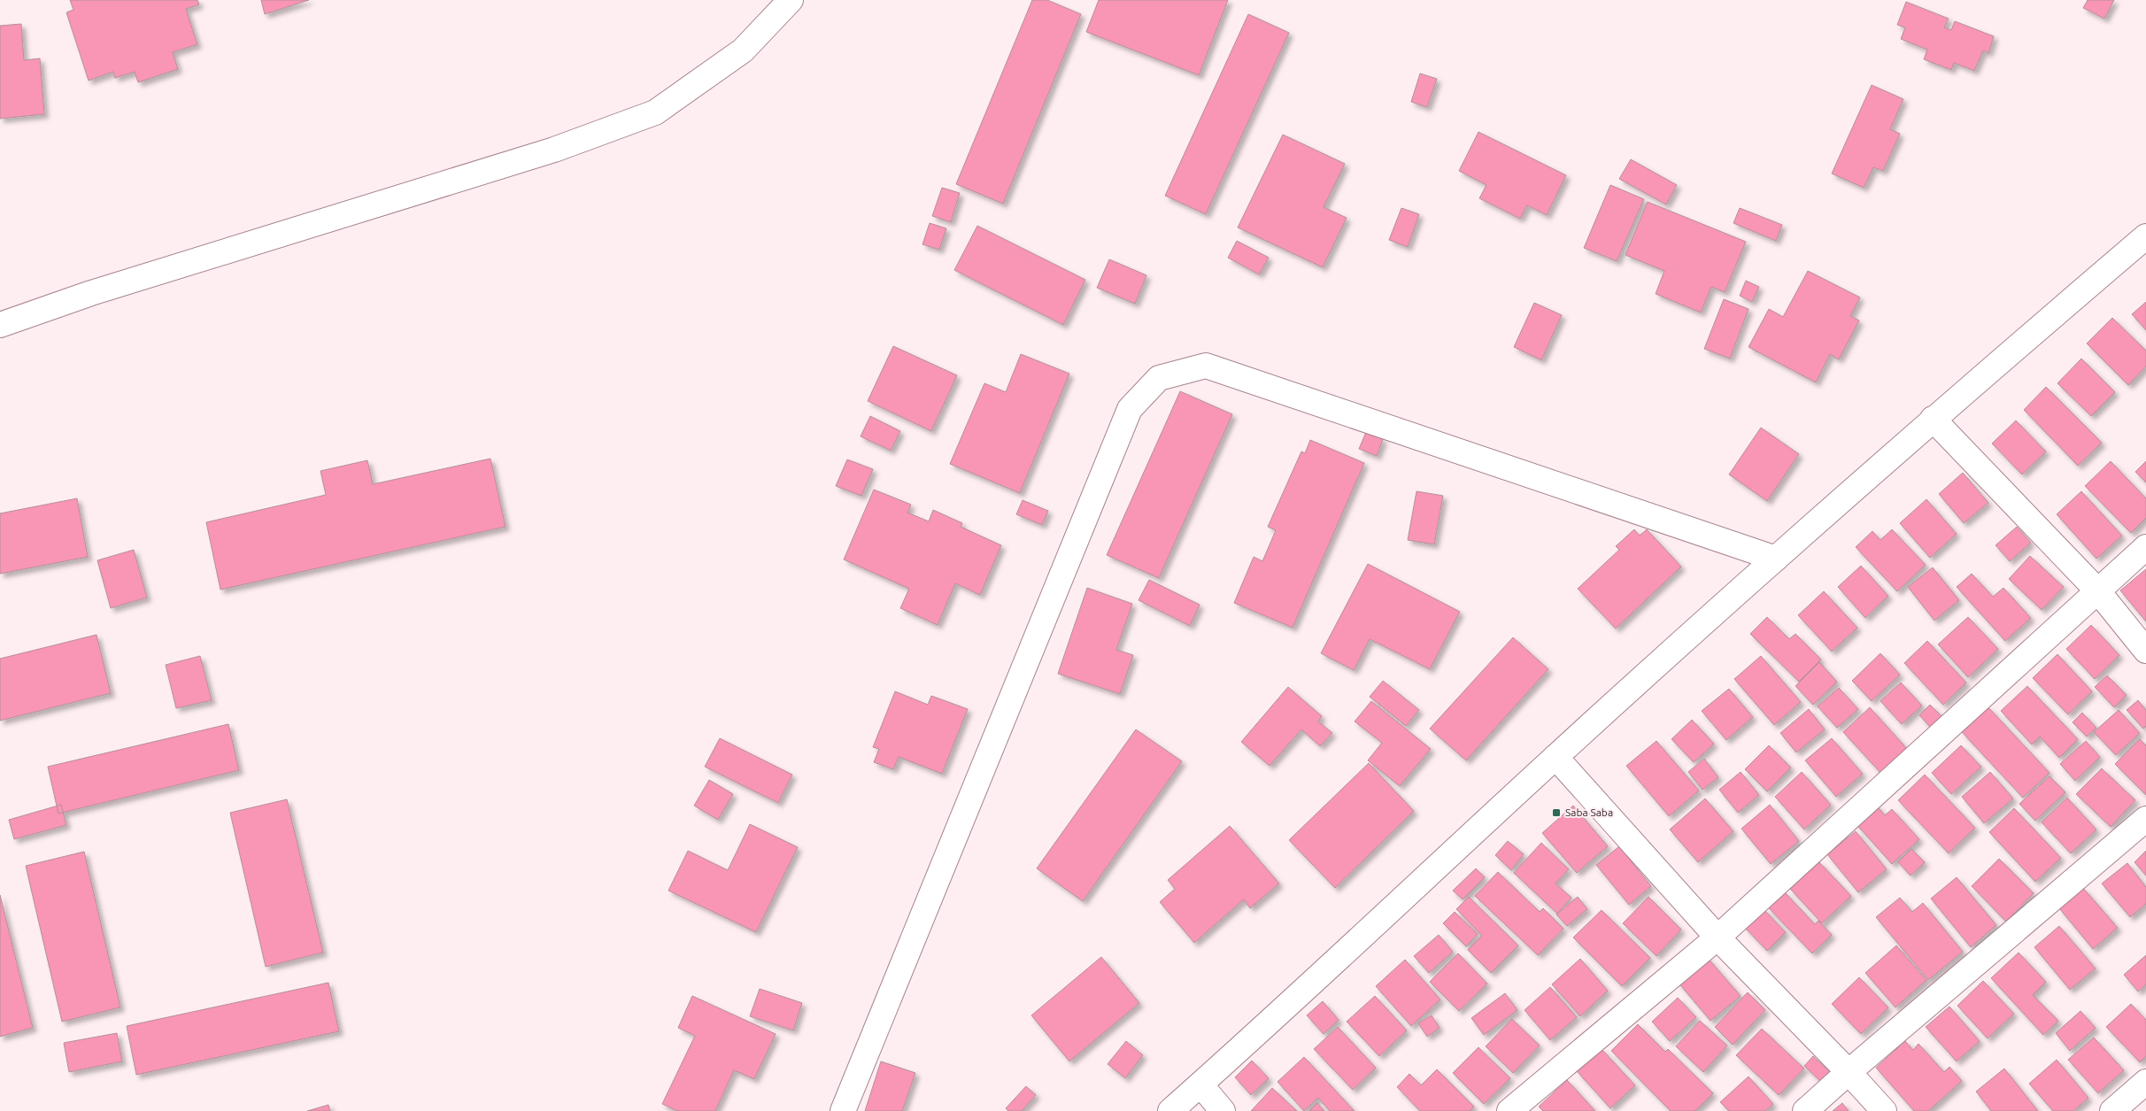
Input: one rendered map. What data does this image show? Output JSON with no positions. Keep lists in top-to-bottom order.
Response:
{
  "places": {
    "transit": ["Saba Saba"]
  }
}
